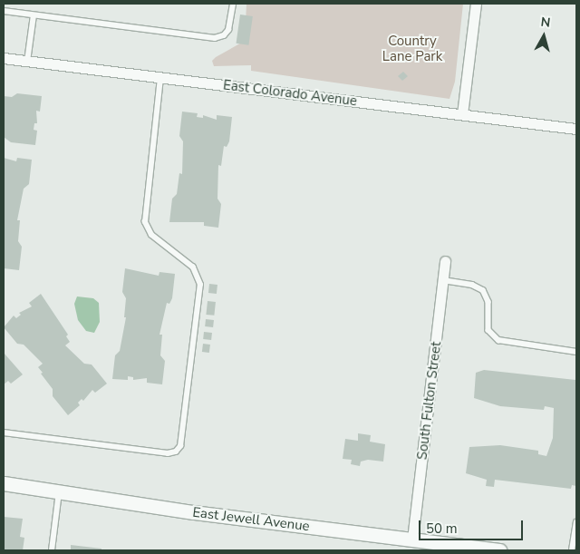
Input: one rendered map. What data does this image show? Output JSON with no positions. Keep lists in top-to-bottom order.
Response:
{
  "streets": {
    "street": ["East Colorado Avenue", "South Fulton Street", "East Jewell Avenue"]
  },
  "crossings": [
    ["South Fulton Street", "East Jewell Avenue"]
  ],
  "parks": ["Country Lane Park"],
  "scale_bar": "50 m",
  "north": "top"
}
